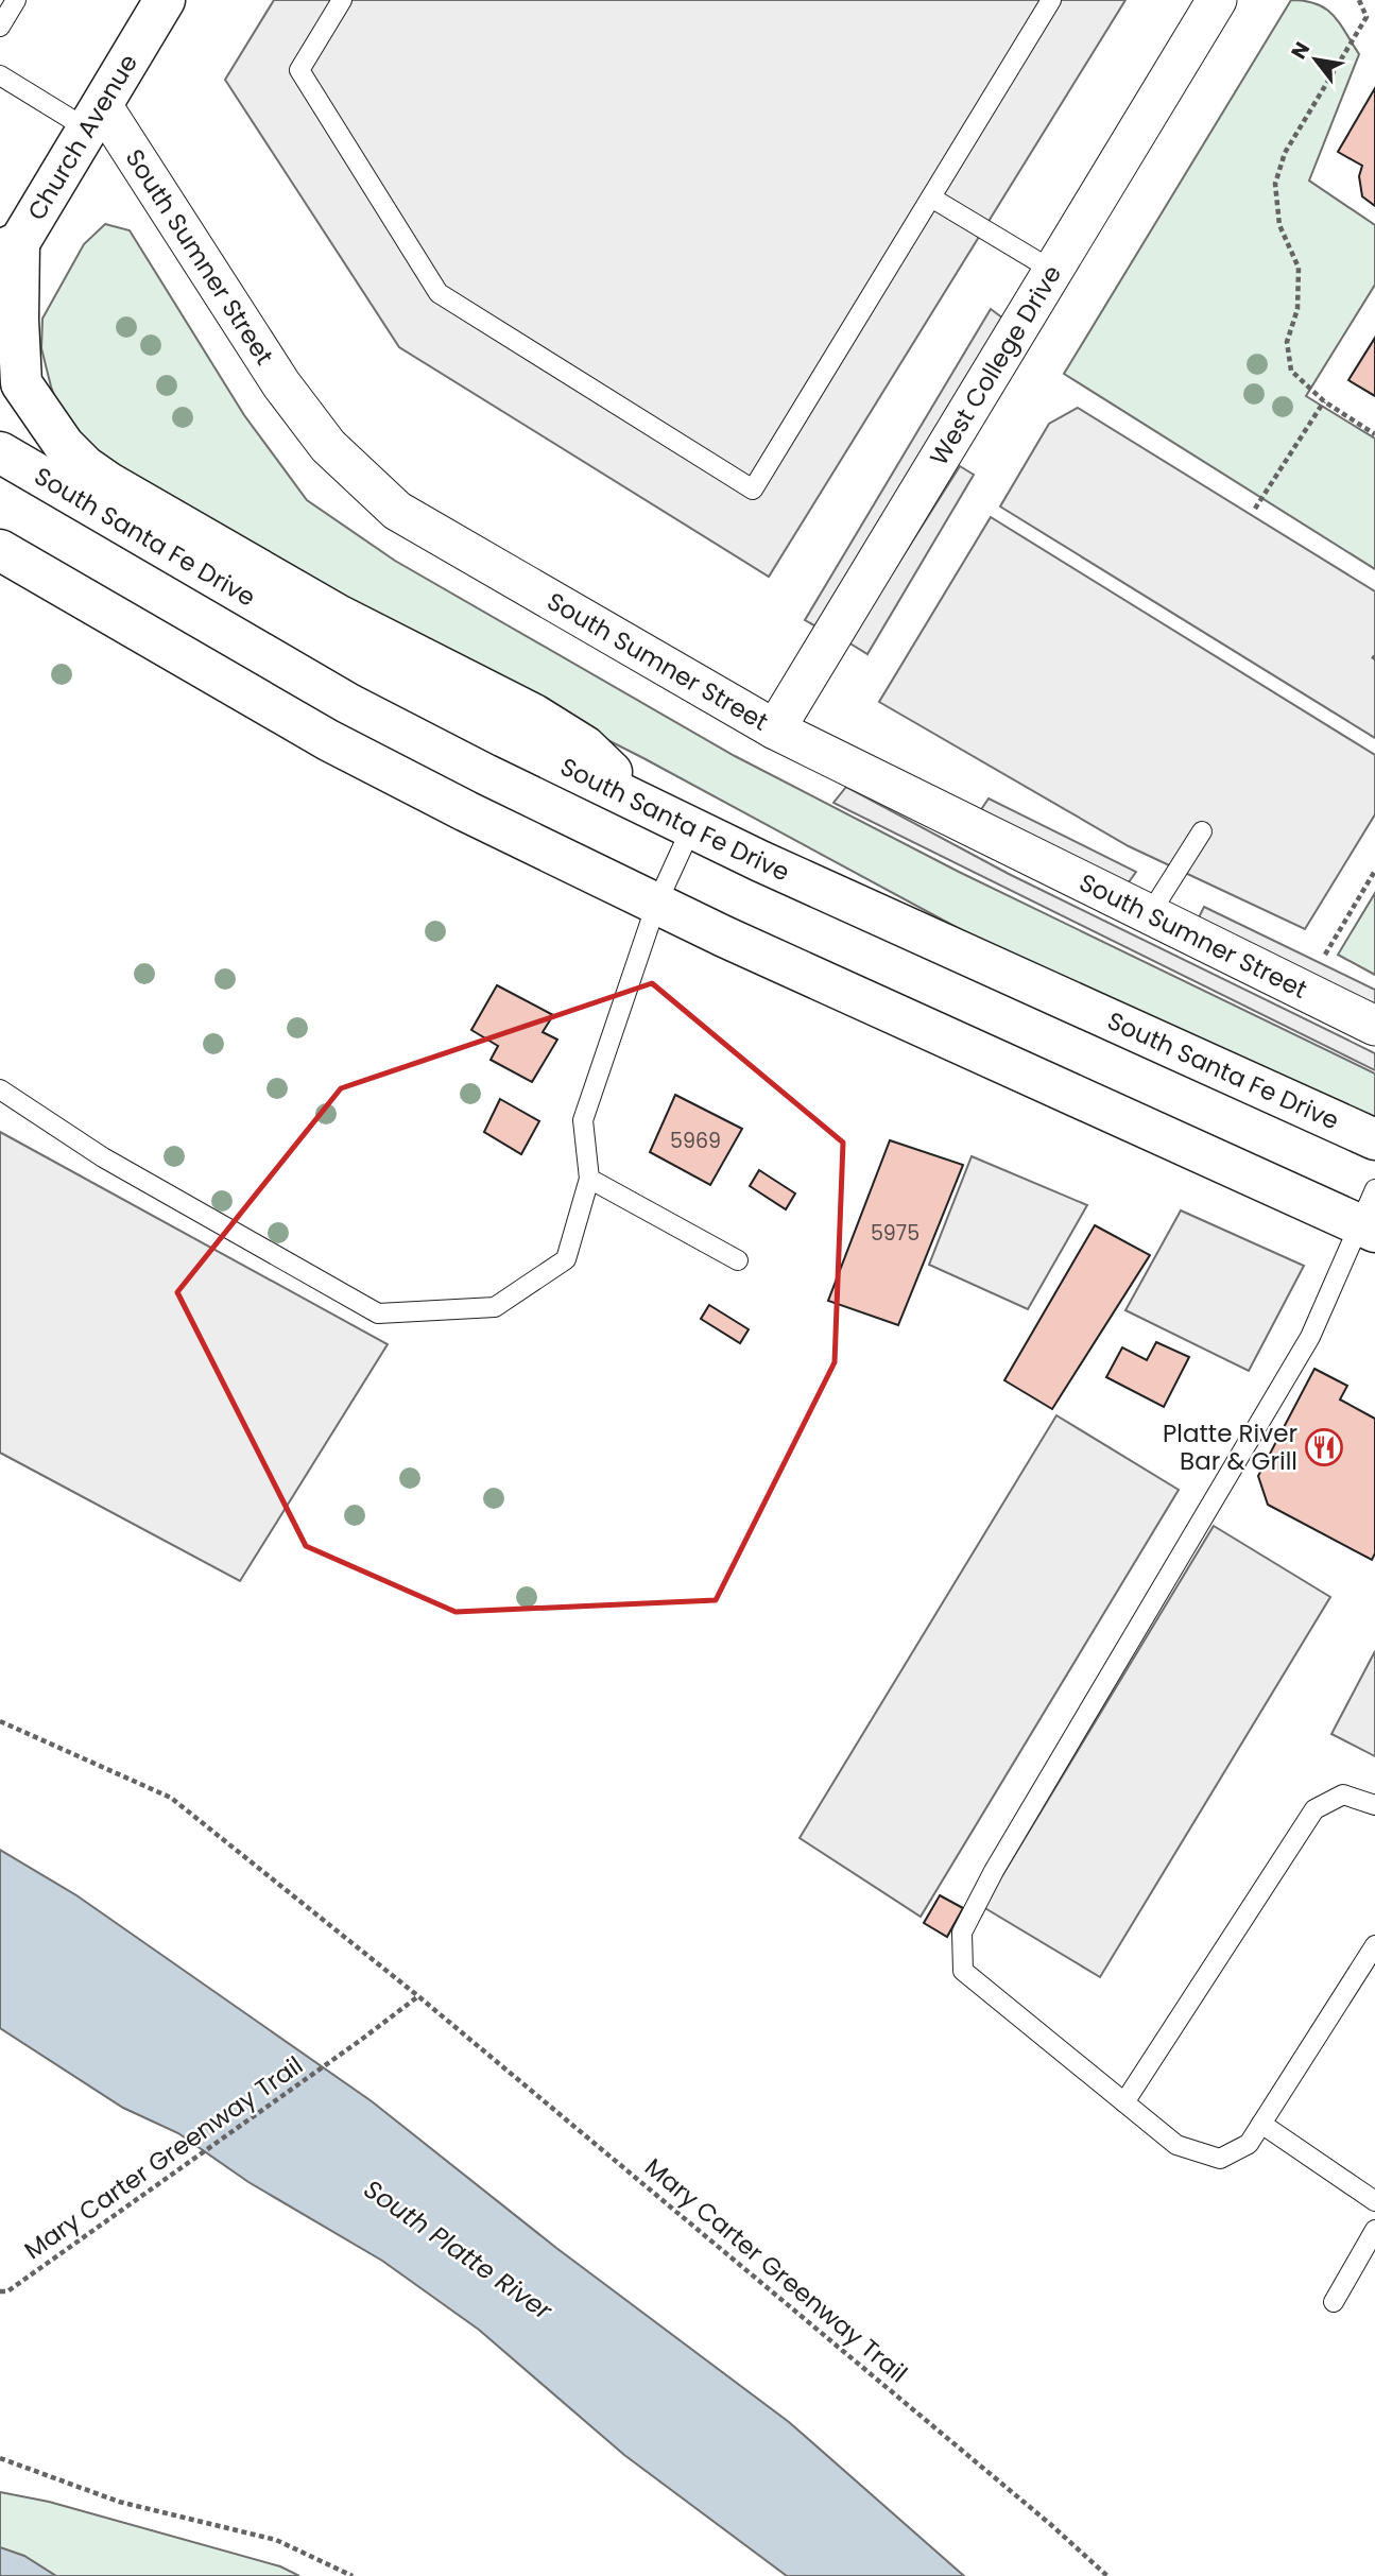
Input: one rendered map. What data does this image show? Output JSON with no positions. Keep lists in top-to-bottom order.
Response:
{
  "streets": {
    "main road": ["Church Avenue", "South Santa Fe Drive"],
    "street": ["South Sumner Street", "West College Drive"],
    "path": ["Mary Carter Greenway Trail"]
  },
  "crossings": [
    ["Church Avenue", "South Sumner Street"],
    ["South Sumner Street", "West College Drive"]
  ],
  "water": ["South Platte River"],
  "places": {
    "restaurant": ["Platte River Bar & Grill"]
  },
  "house_numbers": ["5969", "5975"],
  "north": "top left"
}
